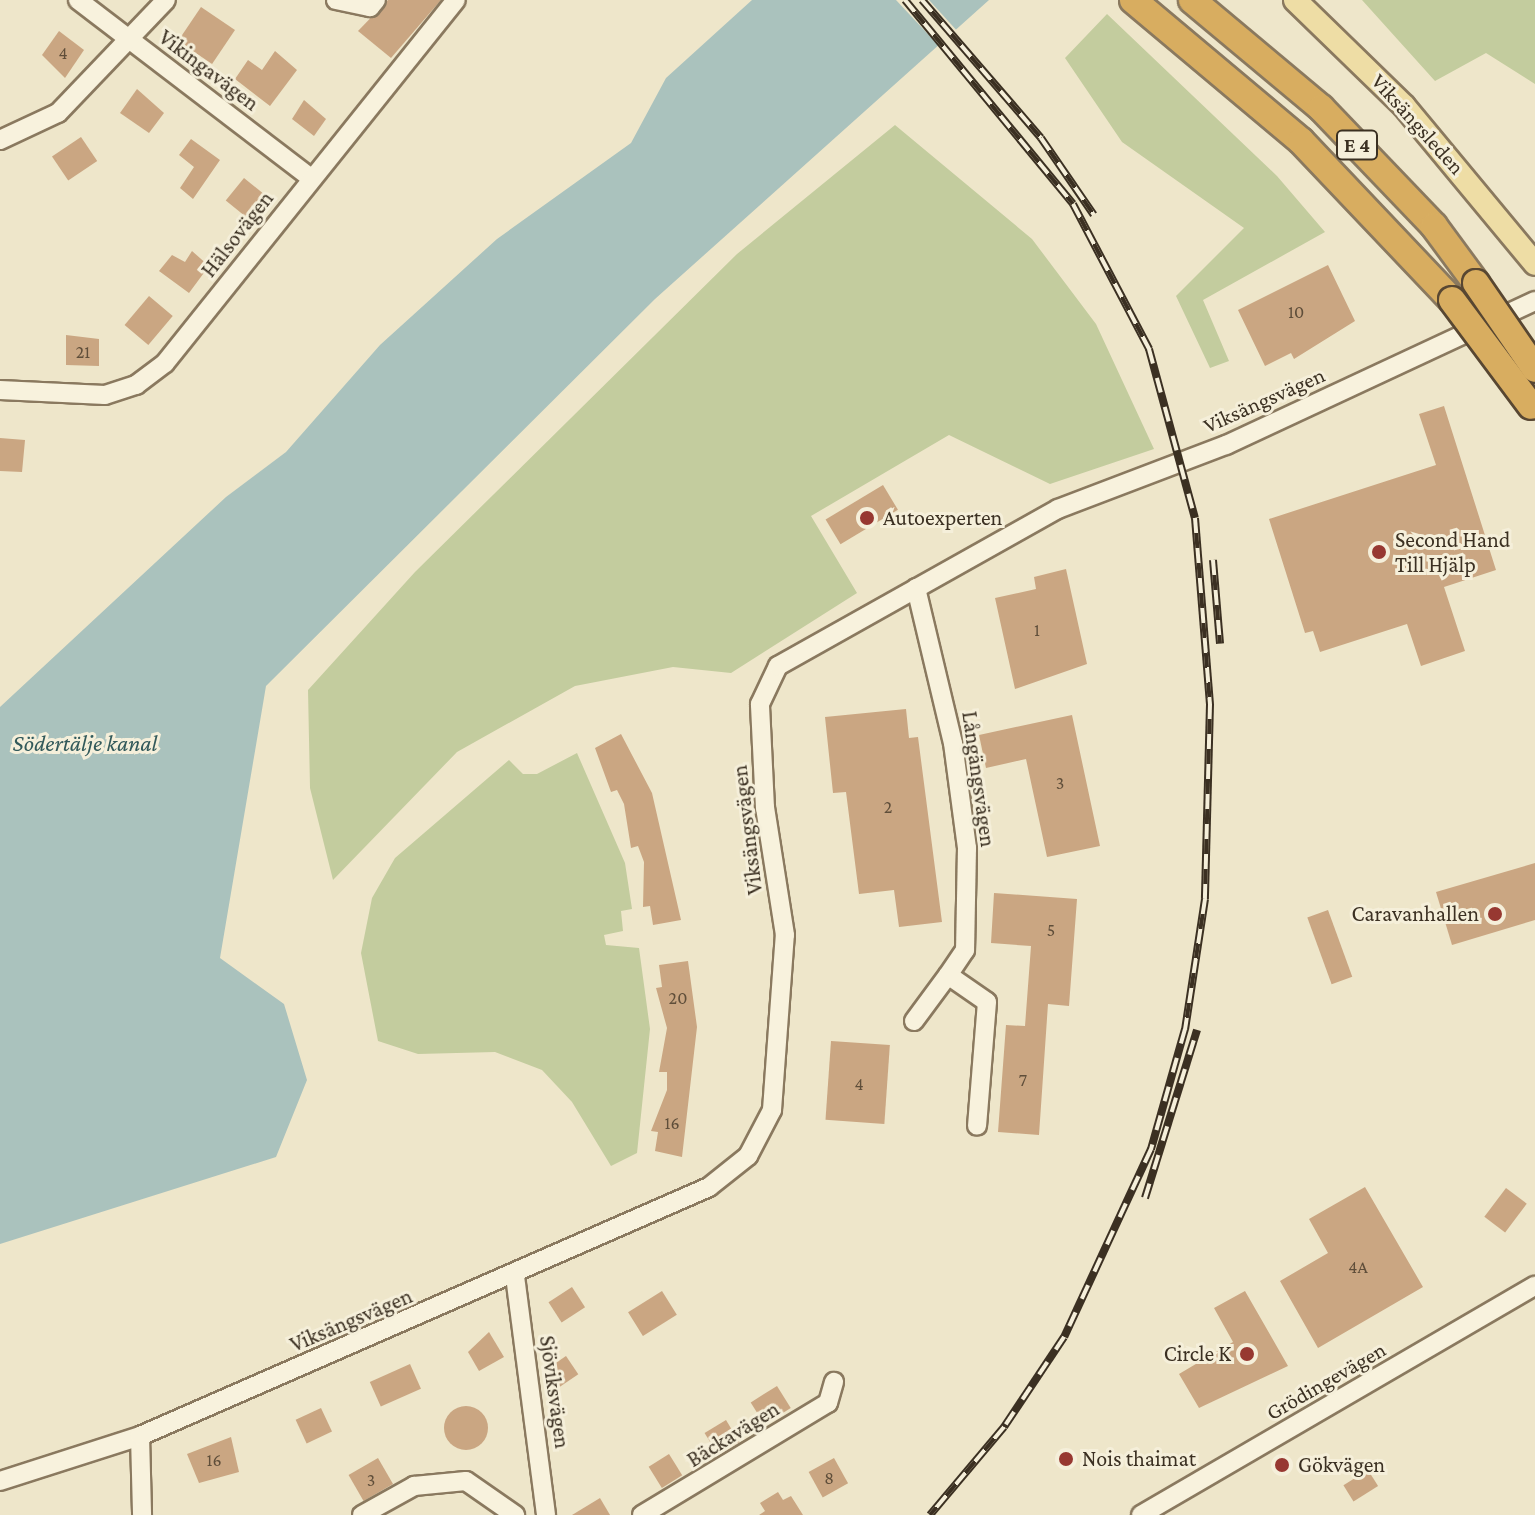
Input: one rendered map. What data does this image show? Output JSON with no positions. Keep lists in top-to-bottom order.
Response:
{
  "streets": {
    "highway": ["E 4"],
    "main road": ["Viksängsleden"],
    "street": [
      "Vikingavägen",
      "Hälsovägen",
      "Viksängsvägen",
      "Långängsvägen",
      "Grödingevägen",
      "Sjöviksvägen",
      "Bäckavägen"
    ]
  },
  "crossings": [
    ["Vikingavägen", "Hälsovägen"],
    ["Viksängsvägen", "Långängsvägen"],
    ["Viksängsvägen", "Sjöviksvägen"]
  ],
  "water": ["Södertälje kanal"],
  "places": [
    "Autoexperten",
    "Second Hand Till Hjälp",
    "Caravanhallen",
    "Circle K",
    "Nois thaimat",
    "Gökvägen"
  ],
  "house_numbers": [
    "4",
    "10",
    "21",
    "1",
    "3",
    "2",
    "5",
    "20",
    "7",
    "4",
    "16",
    "4A",
    "16",
    "8",
    "3"
  ]
}
